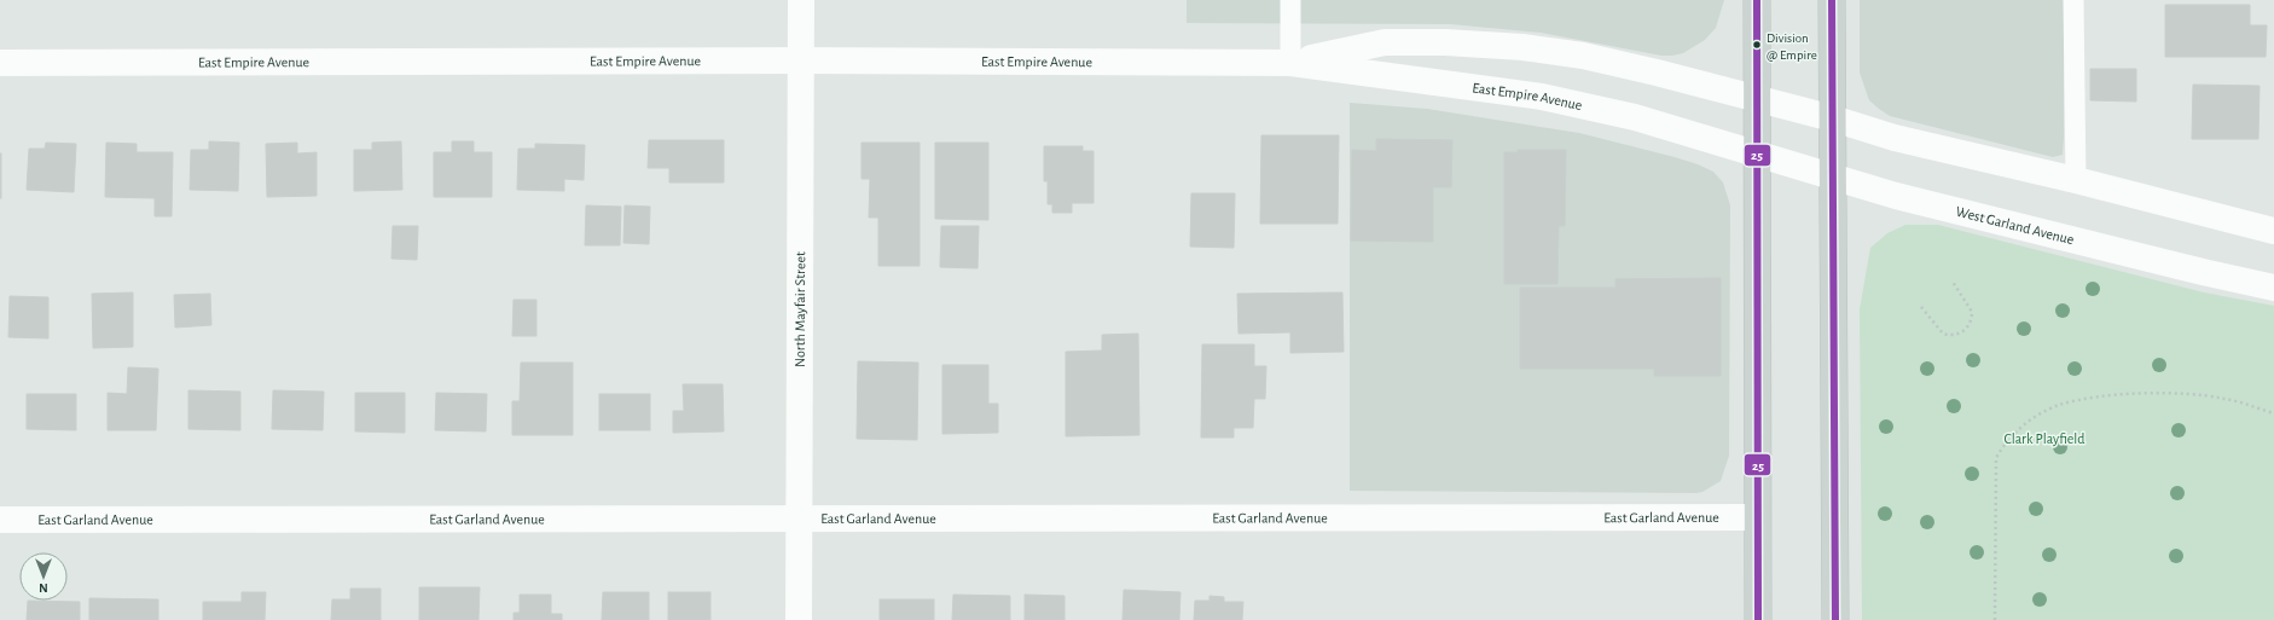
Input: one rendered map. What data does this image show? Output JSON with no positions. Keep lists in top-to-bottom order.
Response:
{
  "streets": {
    "street": [
      "East Empire Avenue",
      "West Garland Avenue",
      "North Mayfair Street",
      "East Garland Avenue"
    ]
  },
  "crossings": [
    ["East Empire Avenue", "West Garland Avenue"],
    ["East Empire Avenue", "North Mayfair Street"],
    ["North Mayfair Street", "East Garland Avenue"]
  ],
  "parks": ["Clark Playfield"],
  "places": ["Division @ Empire"],
  "lines": ["transit line 25"],
  "north": "bottom"
}
